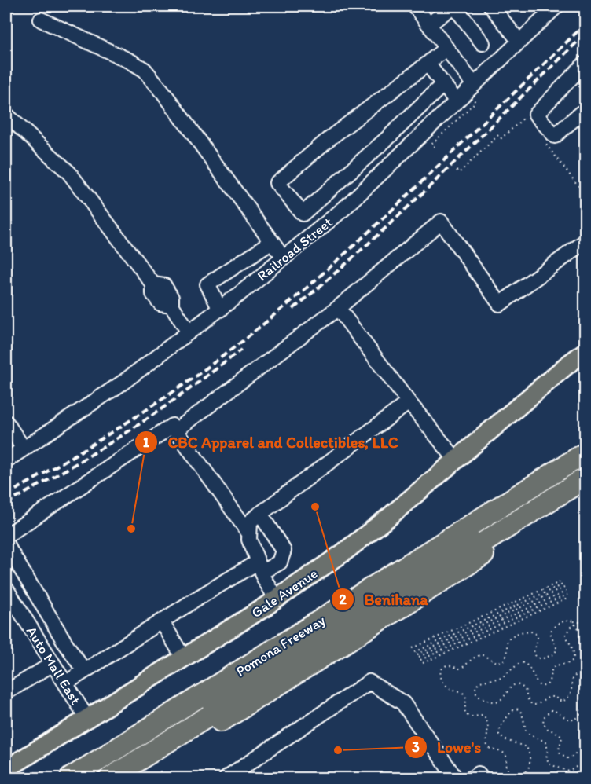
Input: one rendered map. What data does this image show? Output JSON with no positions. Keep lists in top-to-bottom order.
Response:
{
  "streets": {
    "highway": ["Pomona Freeway"],
    "main road": ["Gale Avenue"],
    "street": ["Railroad Street", "Auto Mall East"]
  },
  "crossings": [
    ["Gale Avenue", "Auto Mall East"]
  ],
  "places": ["Benihana", "CBC Apparel and Collectibles, LLC", "Lowe's"]
}
